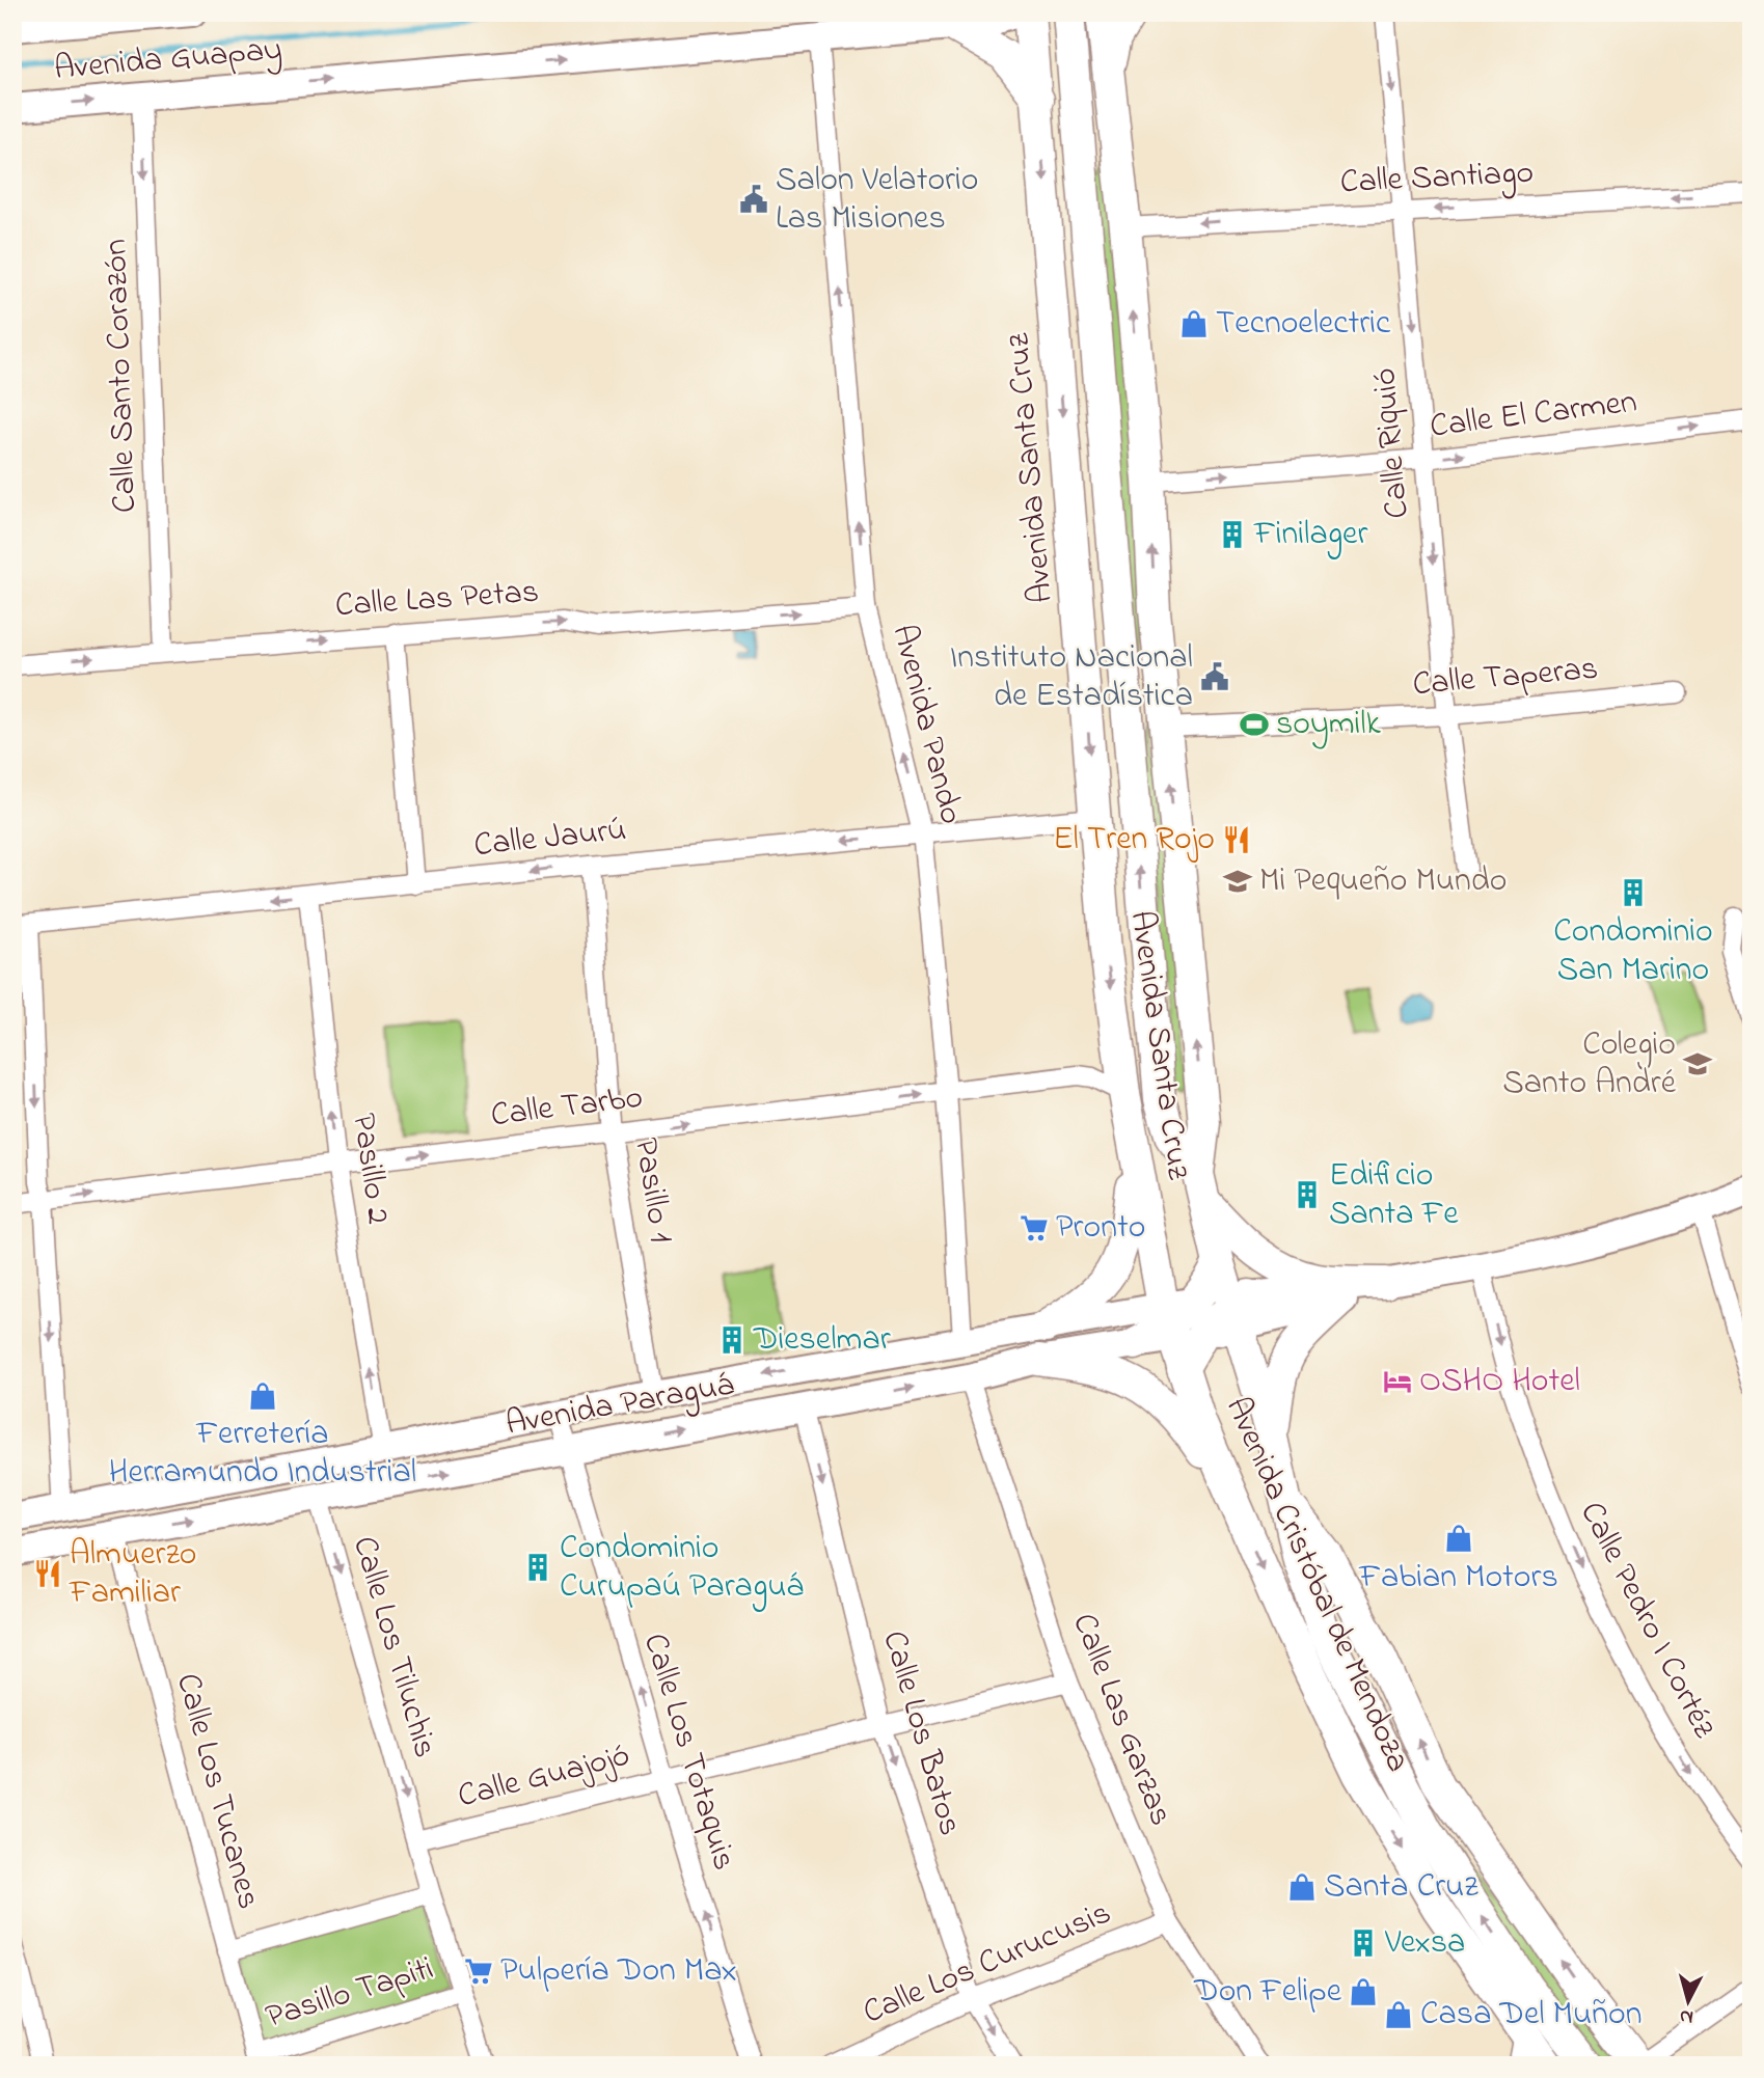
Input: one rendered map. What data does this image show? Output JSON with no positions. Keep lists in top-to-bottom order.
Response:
{
  "streets": {
    "main road": [
      "Avenida Guapay",
      "Avenida Santa Cruz",
      "Avenida Paraguá",
      "Avenida Cristóbal de Mendoza"
    ],
    "street": [
      "Calle Santiago",
      "Calle Santo Corazón",
      "Calle El Carmen",
      "Calle Riquió",
      "Calle Las Petas",
      "Calle Taperas",
      "Avenida Pando",
      "Calle Jaurú",
      "Calle Tarbo",
      "Pasillo 2",
      "Pasillo 1",
      "Calle Pedro I Cortéz",
      "Calle Los Tiluchis",
      "Calle Las Garzas",
      "Calle Los Batos",
      "Calle Los Totaquis",
      "Calle Guajojó",
      "Calle Los Tucanes",
      "Calle Los Curucusis",
      "Pasillo Tapiti"
    ]
  },
  "crossings": [
    ["Avenida Guapay", "Calle Santo Corazón"],
    ["Avenida Guapay", "Avenida Santa Cruz"],
    ["Avenida Guapay", "Avenida Pando"],
    ["Calle Santiago", "Calle Riquió"],
    ["Calle Santiago", "Avenida Santa Cruz"],
    ["Calle Santo Corazón", "Calle Las Petas"],
    ["Calle El Carmen", "Calle Riquió"],
    ["Calle El Carmen", "Avenida Santa Cruz"],
    ["Calle Riquió", "Calle Taperas"],
    ["Avenida Santa Cruz", "Calle Taperas"],
    ["Avenida Santa Cruz", "Calle Jaurú"],
    ["Avenida Santa Cruz", "Calle Tarbo"],
    ["Avenida Santa Cruz", "Avenida Paraguá"],
    ["Avenida Santa Cruz", "Avenida Cristóbal de Mendoza"],
    ["Calle Las Petas", "Avenida Pando"],
    ["Avenida Pando", "Calle Jaurú"],
    ["Avenida Pando", "Calle Tarbo"],
    ["Avenida Pando", "Avenida Paraguá"],
    ["Calle Jaurú", "Pasillo 2"],
    ["Calle Jaurú", "Pasillo 1"],
    ["Calle Tarbo", "Pasillo 2"],
    ["Calle Tarbo", "Pasillo 1"],
    ["Pasillo 2", "Avenida Paraguá"],
    ["Pasillo 1", "Avenida Paraguá"],
    ["Avenida Paraguá", "Avenida Cristóbal de Mendoza"],
    ["Avenida Paraguá", "Calle Los Tiluchis"],
    ["Avenida Paraguá", "Calle Las Garzas"],
    ["Avenida Paraguá", "Calle Los Batos"],
    ["Avenida Paraguá", "Calle Los Totaquis"],
    ["Avenida Paraguá", "Calle Los Tucanes"],
    ["Calle Los Tiluchis", "Calle Guajojó"],
    ["Calle Los Tiluchis", "Pasillo Tapiti"],
    ["Calle Las Garzas", "Calle Guajojó"],
    ["Calle Las Garzas", "Calle Los Curucusis"],
    ["Calle Los Batos", "Calle Guajojó"],
    ["Calle Los Batos", "Calle Los Curucusis"],
    ["Calle Los Totaquis", "Calle Guajojó"],
    ["Calle Los Tucanes", "Pasillo Tapiti"]
  ],
  "one_way": [
    "Avenida Guapay",
    "Calle Santiago",
    "Calle Santo Corazón",
    "Calle El Carmen",
    "Calle Riquió",
    "Calle Las Petas",
    "Avenida Pando",
    "Calle Jaurú",
    "Calle Tarbo",
    "Pasillo 2",
    "Calle Pedro I Cortéz",
    "Calle Los Tiluchis",
    "Calle Los Batos",
    "Calle Los Totaquis"
  ],
  "places": {
    "public building": ["Salon Velatorio Las Misiones", "Instituto Nacional de Estadística"],
    "shop": [
      "Tecnoelectric",
      "Ferretería Herramundo Industrial",
      "Fabian Motors",
      "Santa Cruz",
      "Don Felipe",
      "Casa Del Muñon"
    ],
    "building": [
      "Finilager",
      "Condominio San Marino",
      "Edificio Santa Fe",
      "Dieselmar",
      "Condominio Curupaú Paraguá",
      "Vexsa"
    ],
    "sports": ["soymilk"],
    "restaurant": ["El Tren Rojo", "Almuerzo Familiar"],
    "school or university": ["Mi Pequeño Mundo", "Colegio Santo André"],
    "supermarket": ["Pronto", "Pulpería Don Max"],
    "hotel": ["OSHO Hotel"]
  },
  "north": "bottom"
}
